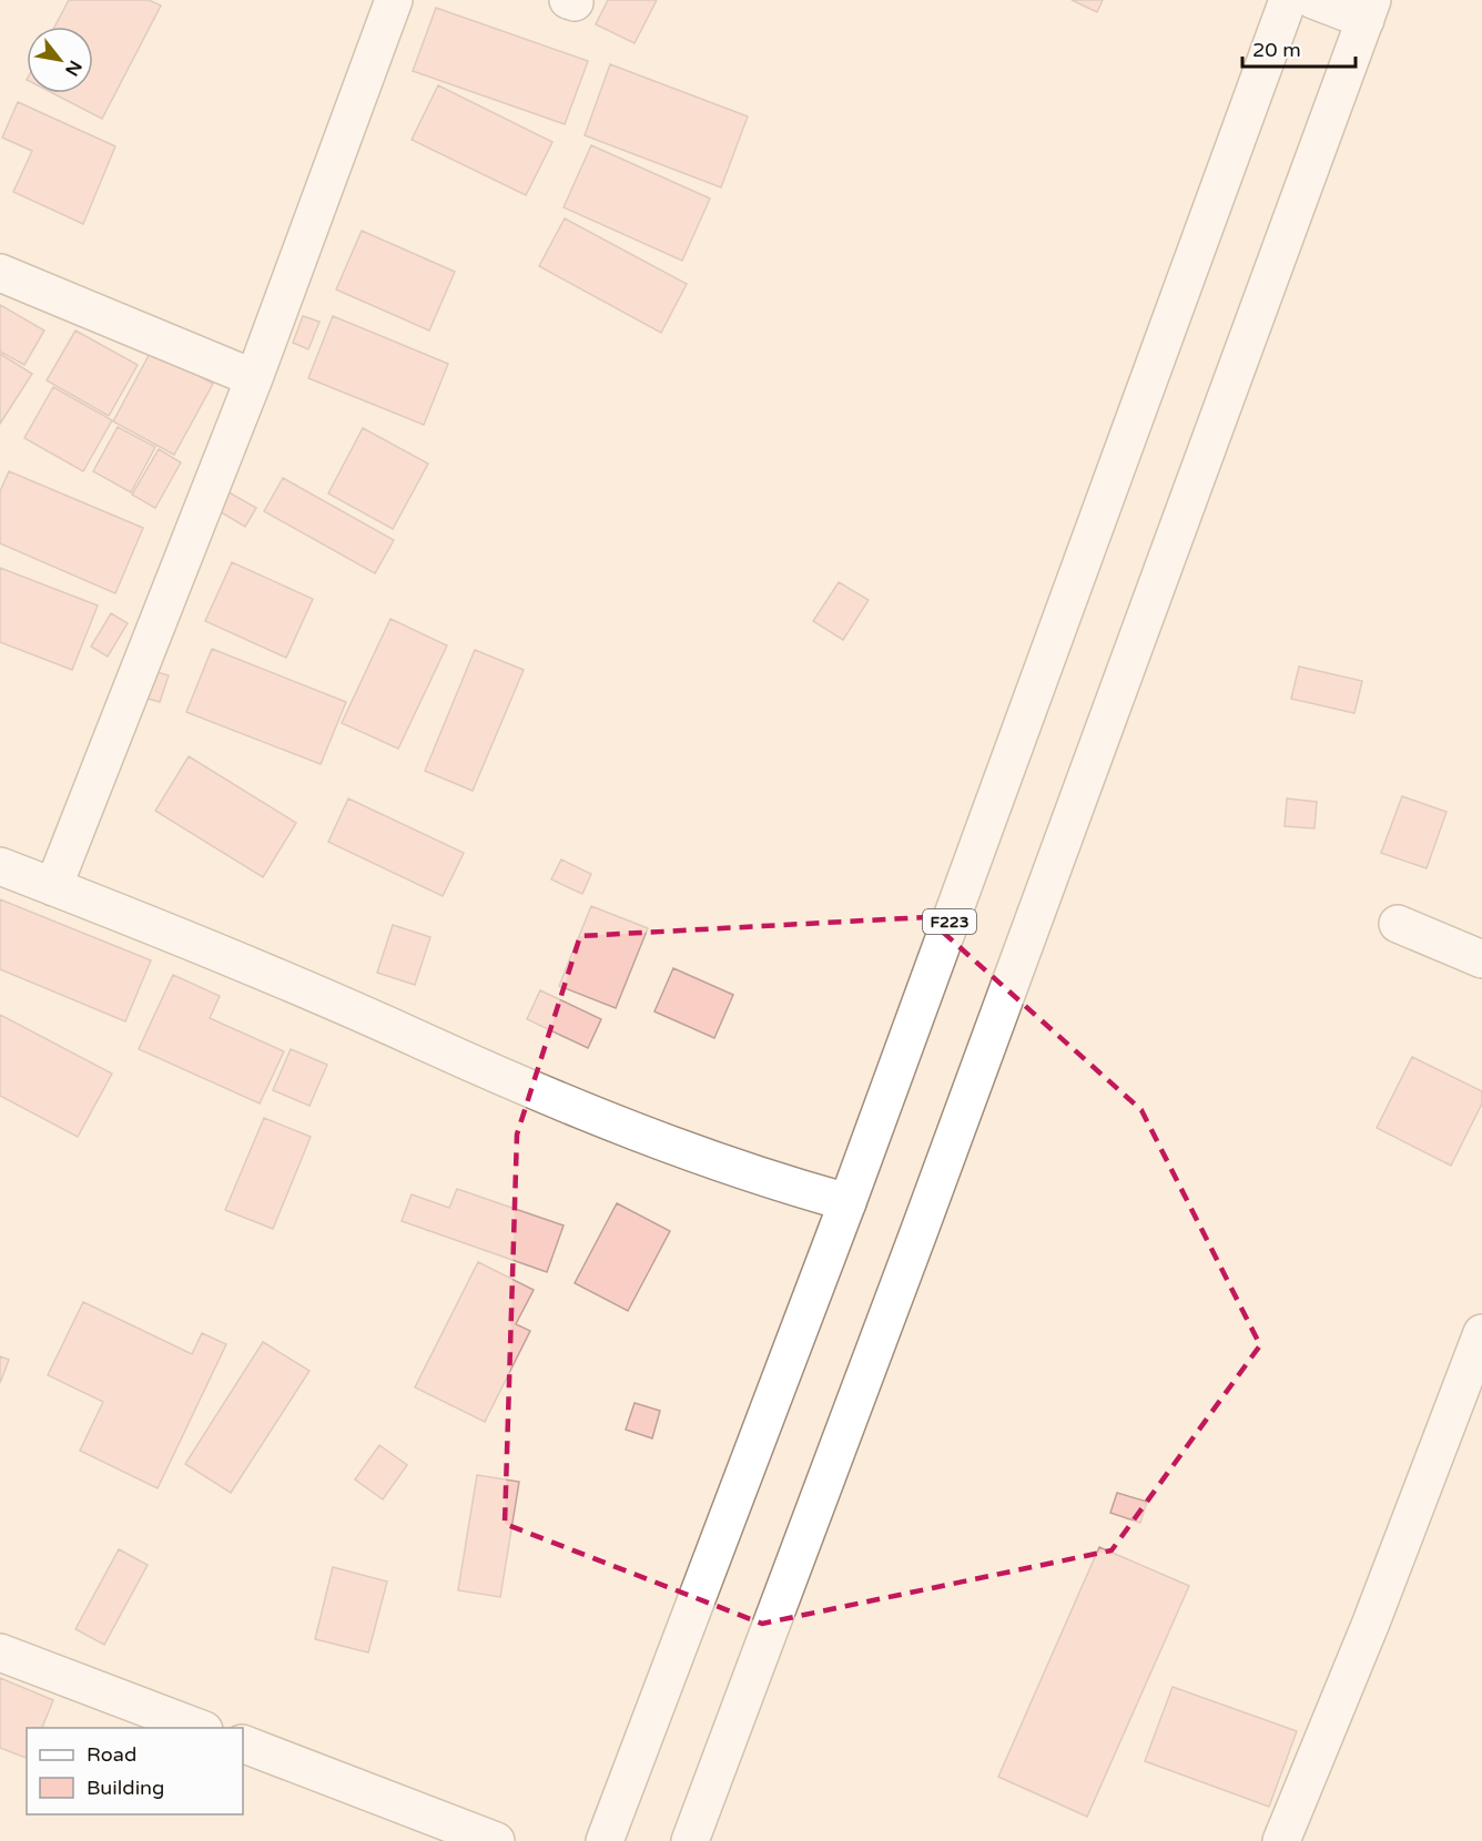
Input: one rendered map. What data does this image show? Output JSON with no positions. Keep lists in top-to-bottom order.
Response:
{
  "streets": {
    "main road": ["F223"]
  },
  "legend": ["Road", "Building"],
  "scale_bar": "20 m",
  "north": "bottom right"
}
